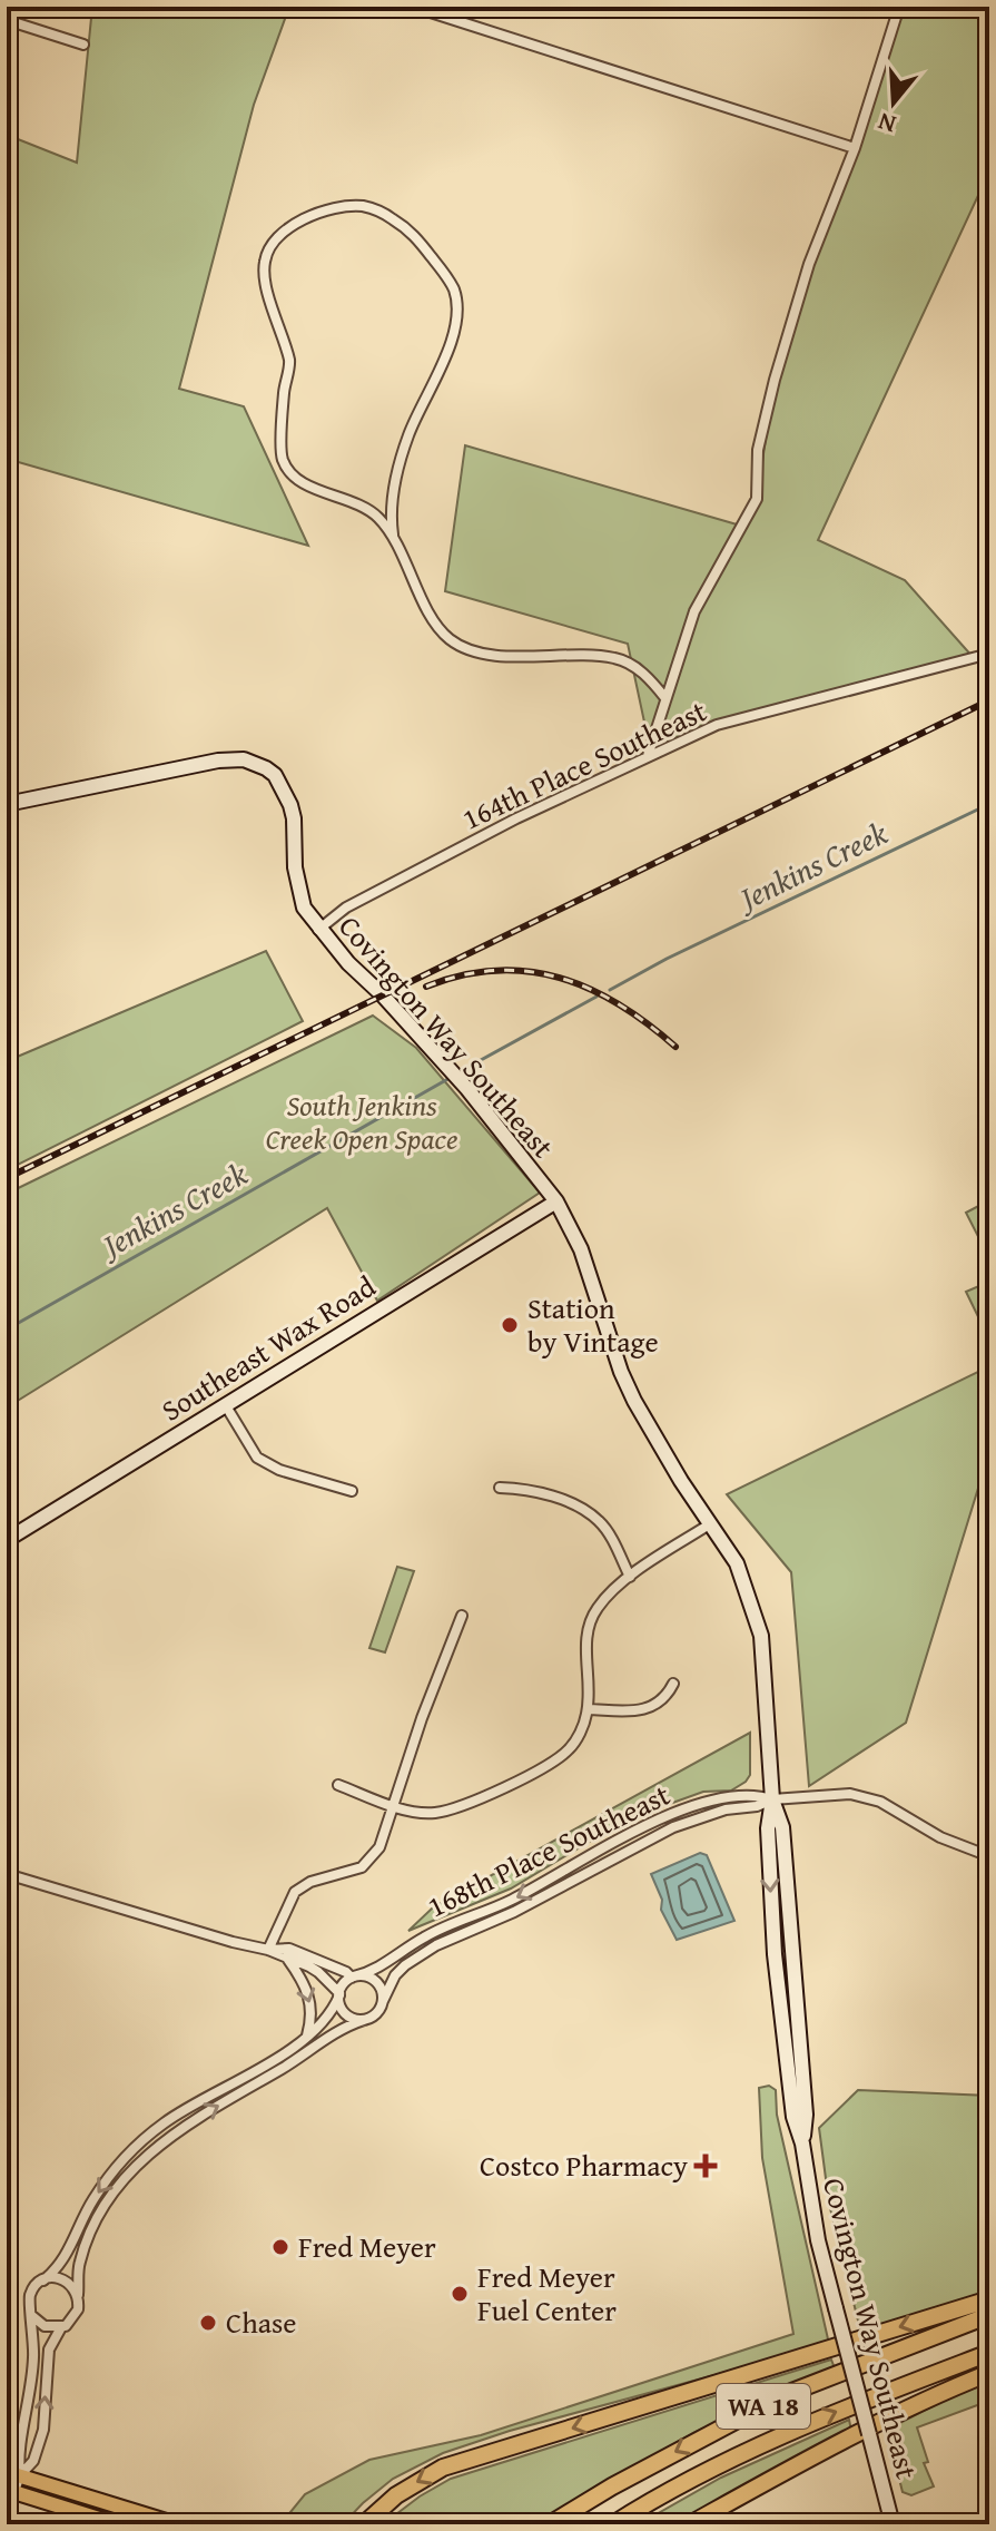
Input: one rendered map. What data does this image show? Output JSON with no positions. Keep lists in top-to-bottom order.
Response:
{
  "streets": {
    "highway": ["WA 18"],
    "street": [
      "164th Place Southeast",
      "Covington Way Southeast",
      "Southeast Wax Road",
      "168th Place Southeast"
    ]
  },
  "crossings": [
    ["164th Place Southeast", "Covington Way Southeast"],
    ["Covington Way Southeast", "Southeast Wax Road"],
    ["Covington Way Southeast", "168th Place Southeast"]
  ],
  "water": ["Jenkins Creek"],
  "parks": ["South Jenkins Creek Open Space"],
  "places": {
    "other": [
      "Station by Vintage",
      "Fred Meyer",
      "Fred Meyer Fuel Center",
      "Chase"
    ],
    "health": ["Costco Pharmacy"]
  },
  "north": "bottom"
}
